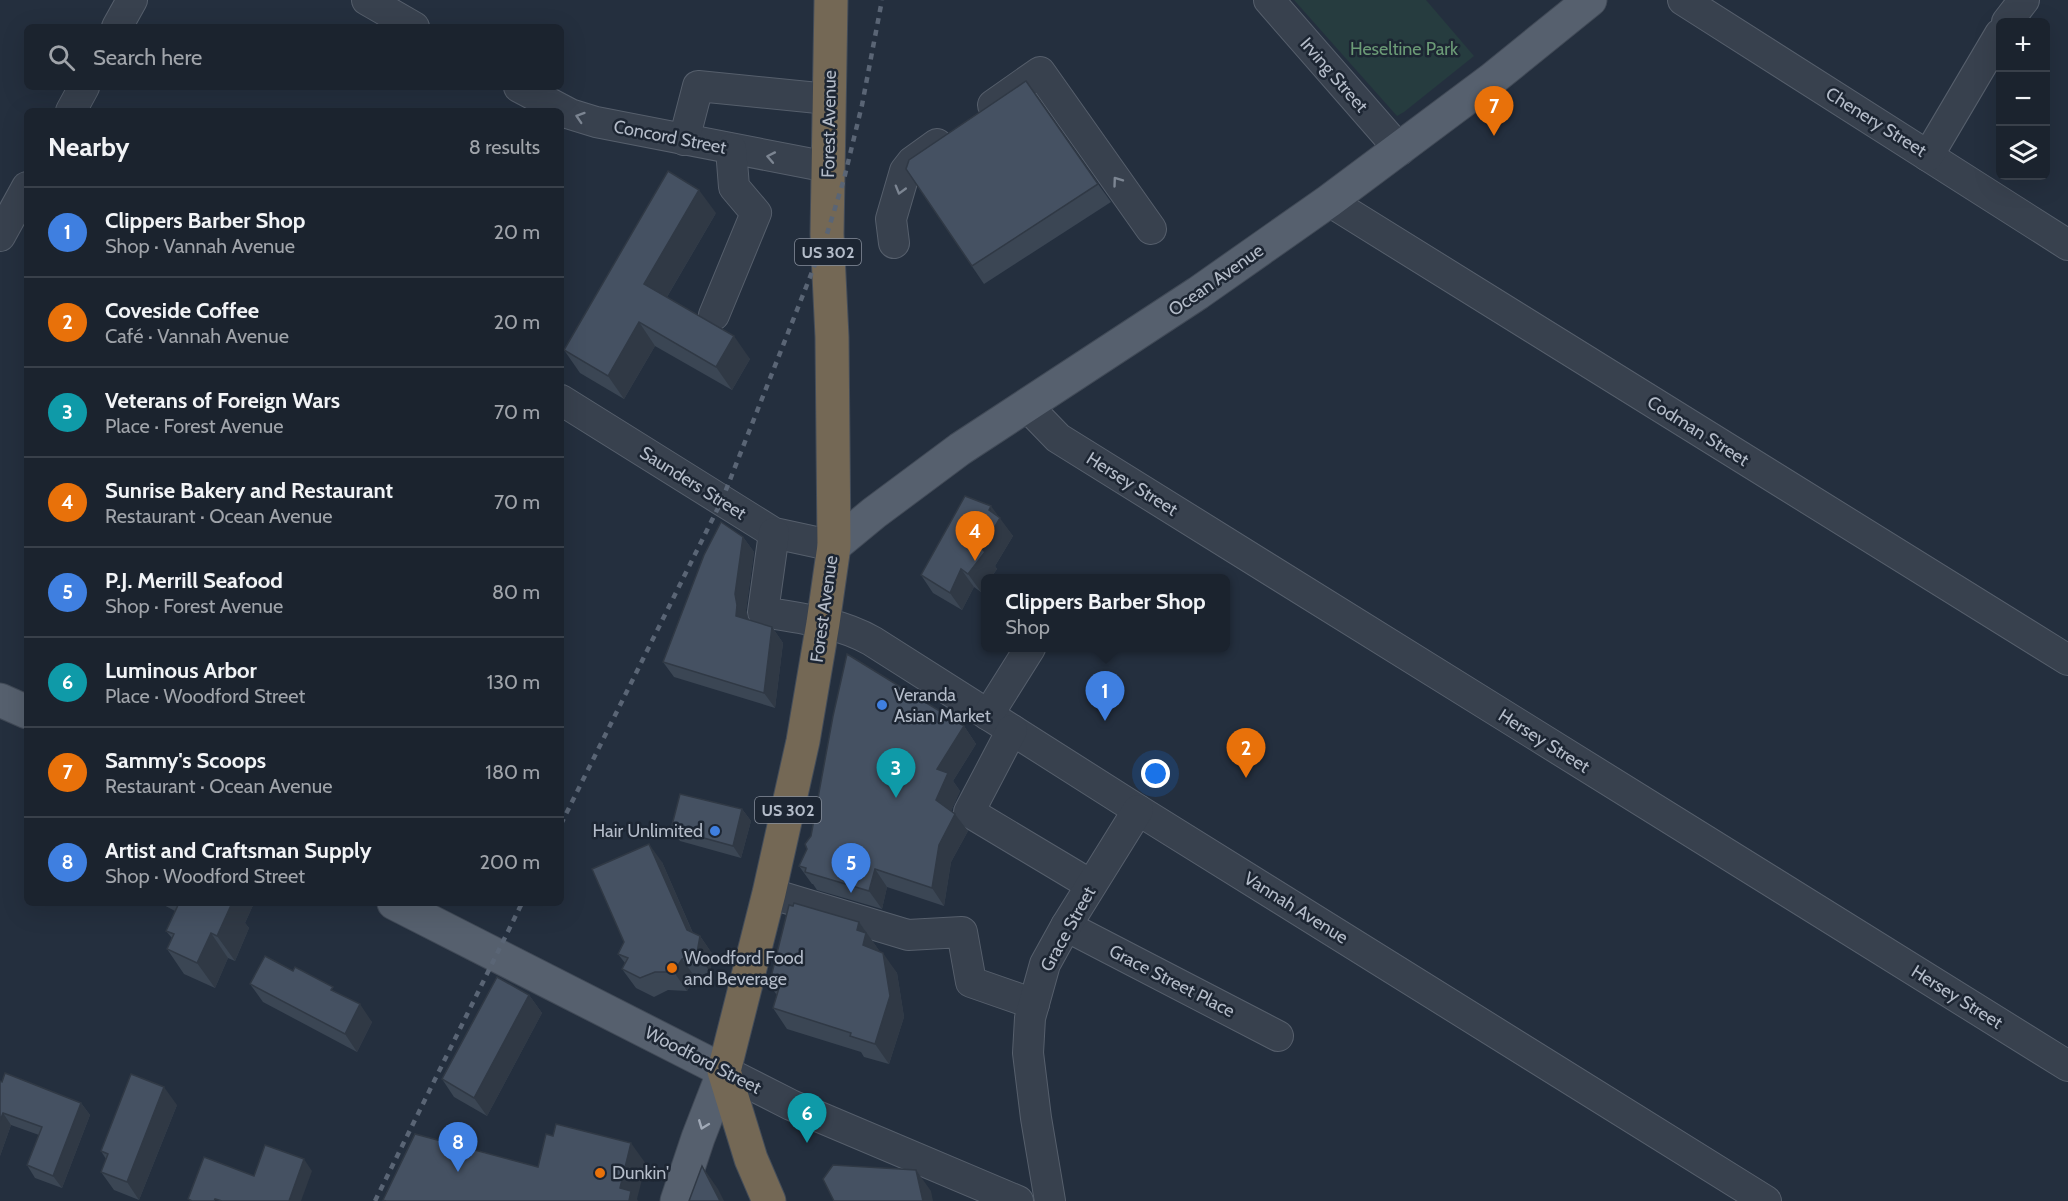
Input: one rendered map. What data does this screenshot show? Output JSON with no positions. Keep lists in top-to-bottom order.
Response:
{
  "streets": {
    "highway": ["Forest Avenue", "US 302"],
    "main road": ["Ocean Avenue", "Woodford Street"],
    "street": [
      "Irving Street",
      "Chenery Street",
      "Concord Street",
      "Codman Street",
      "Saunders Street",
      "Hersey Street",
      "Vannah Avenue",
      "Grace Street",
      "Grace Street Place"
    ]
  },
  "crossings": [
    ["Irving Street", "Ocean Avenue"],
    ["Forest Avenue", "Concord Street"],
    ["Forest Avenue", "Ocean Avenue"],
    ["Forest Avenue", "Saunders Street"],
    ["Forest Avenue", "Vannah Avenue"],
    ["Forest Avenue", "Woodford Street"],
    ["Ocean Avenue", "Codman Street"],
    ["Ocean Avenue", "Saunders Street"],
    ["Ocean Avenue", "Hersey Street"],
    ["Saunders Street", "Vannah Avenue"],
    ["Vannah Avenue", "Grace Street"],
    ["Grace Street", "Grace Street Place"]
  ],
  "one_way": ["Concord Street"],
  "parks": ["Heseltine Park"],
  "places": [
    "Veranda Asian Market",
    "Hair Unlimited",
    "Woodford Food and Beverage",
    "Dunkin'"
  ],
  "page": {
    "map_buttons": ["+", "−"],
    "search": "Search here",
    "pins": [
      "7",
      "4",
      "1",
      "2",
      "3",
      "5",
      "6",
      "8"
    ],
    "heading": ["Nearby", "8 results"],
    "list": [
      {
        "mark": "1",
        "name": "Clippers Barber Shop",
        "note": "Shop · Vannah Avenue",
        "value": "20 m"
      },
      {
        "mark": "2",
        "name": "Coveside Coffee",
        "note": "Café · Vannah Avenue",
        "value": "20 m"
      },
      {
        "mark": "3",
        "name": "Veterans of Foreign Wars",
        "note": "Place · Forest Avenue",
        "value": "70 m"
      },
      {
        "mark": "4",
        "name": "Sunrise Bakery and Restaurant",
        "note": "Restaurant · Ocean Avenue",
        "value": "70 m"
      },
      {
        "mark": "5",
        "name": "P.J. Merrill Seafood",
        "note": "Shop · Forest Avenue",
        "value": "80 m"
      },
      {
        "mark": "6",
        "name": "Luminous Arbor",
        "note": "Place · Woodford Street",
        "value": "130 m"
      },
      {
        "mark": "7",
        "name": "Sammy's Scoops",
        "note": "Restaurant · Ocean Avenue",
        "value": "180 m"
      },
      {
        "mark": "8",
        "name": "Artist and Craftsman Supply",
        "note": "Shop · Woodford Street",
        "value": "200 m"
      }
    ],
    "popup": ["Clippers Barber Shop", "Shop"]
  }
}
